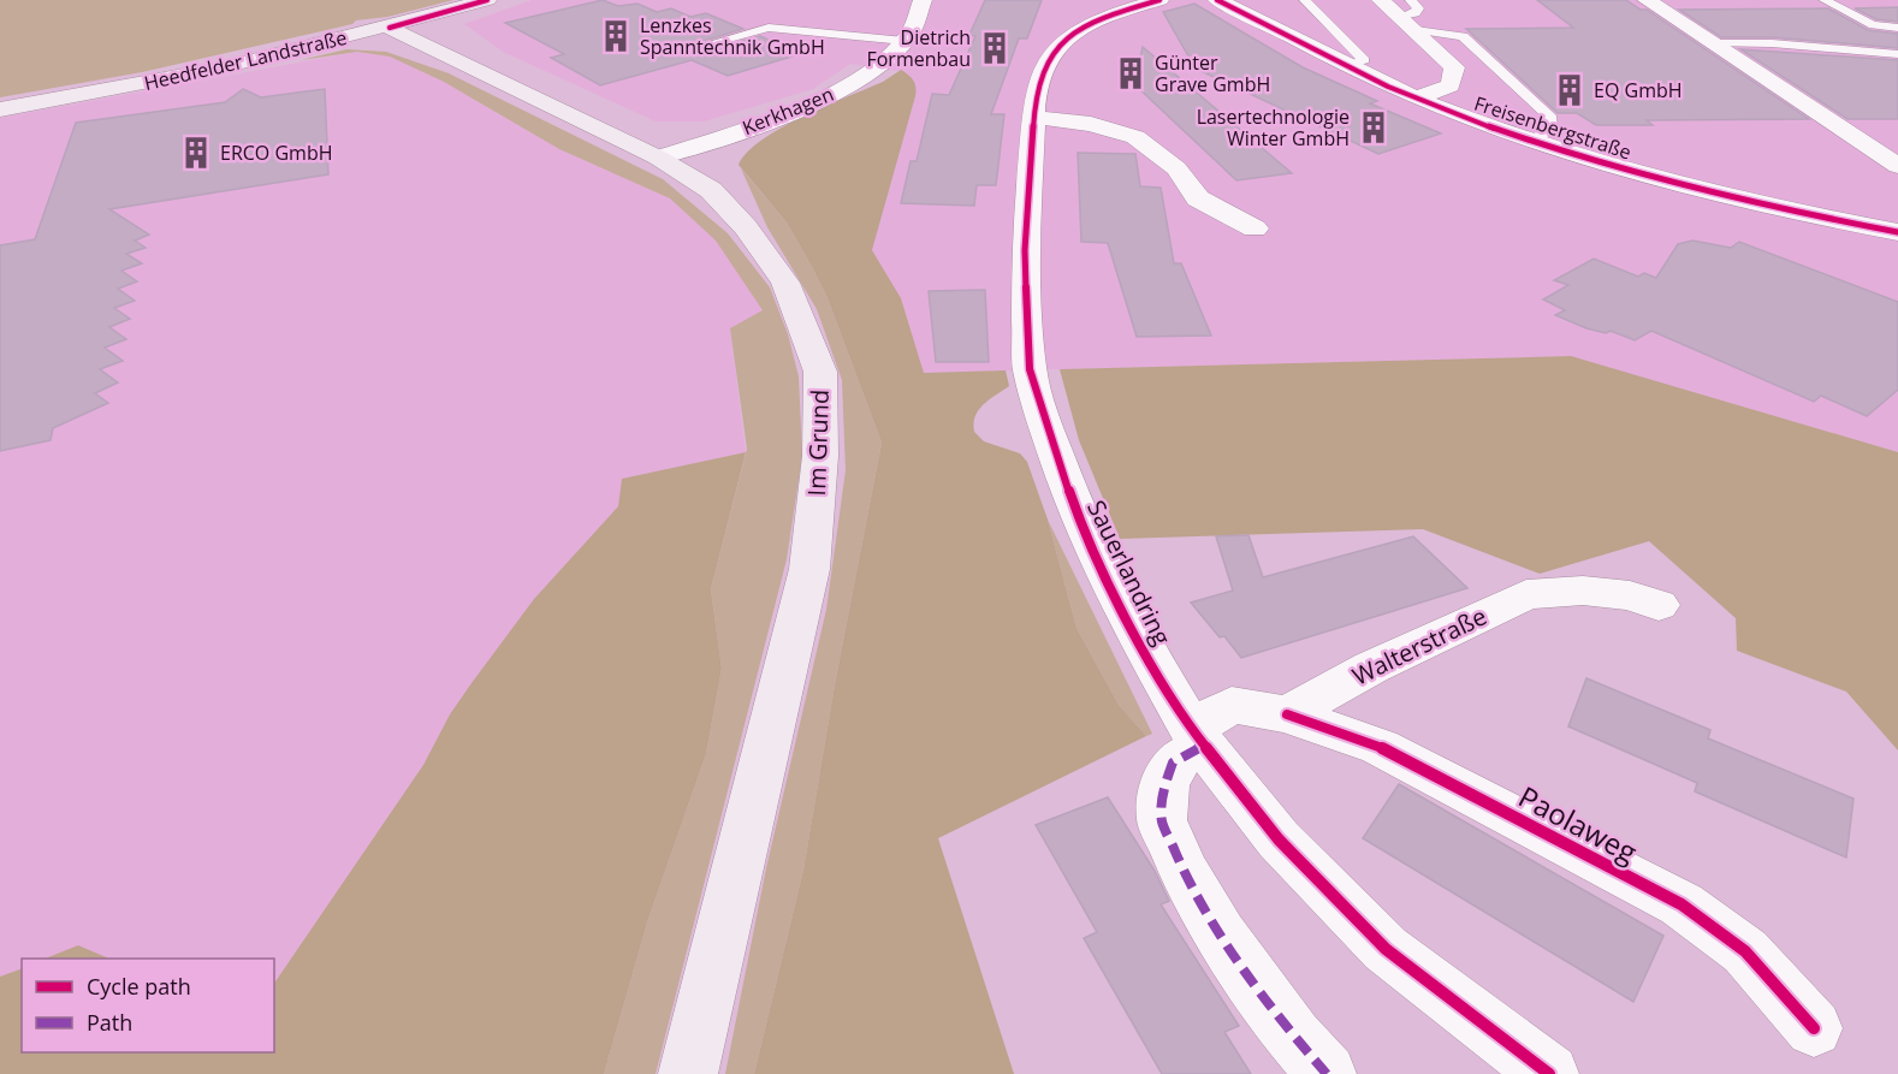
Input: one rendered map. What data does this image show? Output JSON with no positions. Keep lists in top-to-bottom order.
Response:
{
  "streets": {
    "main road": ["Heedfelder Landstraße", "Im Grund"],
    "street": [
      "Kerkhagen",
      "Freisenbergstraße",
      "Sauerlandring",
      "Walterstraße",
      "Paolaweg"
    ]
  },
  "crossings": [
    ["Heedfelder Landstraße", "Im Grund"],
    ["Kerkhagen", "Im Grund"],
    ["Walterstraße", "Paolaweg"]
  ],
  "places": {
    "building": [
      "Lenzkes Spanntechnik GmbH",
      "Dietrich Formenbau",
      "Günter Grave GmbH",
      "EQ GmbH",
      "Lasertechnologie Winter GmbH",
      "ERCO GmbH"
    ]
  },
  "legend": ["Cycle path", "Path"]
}
